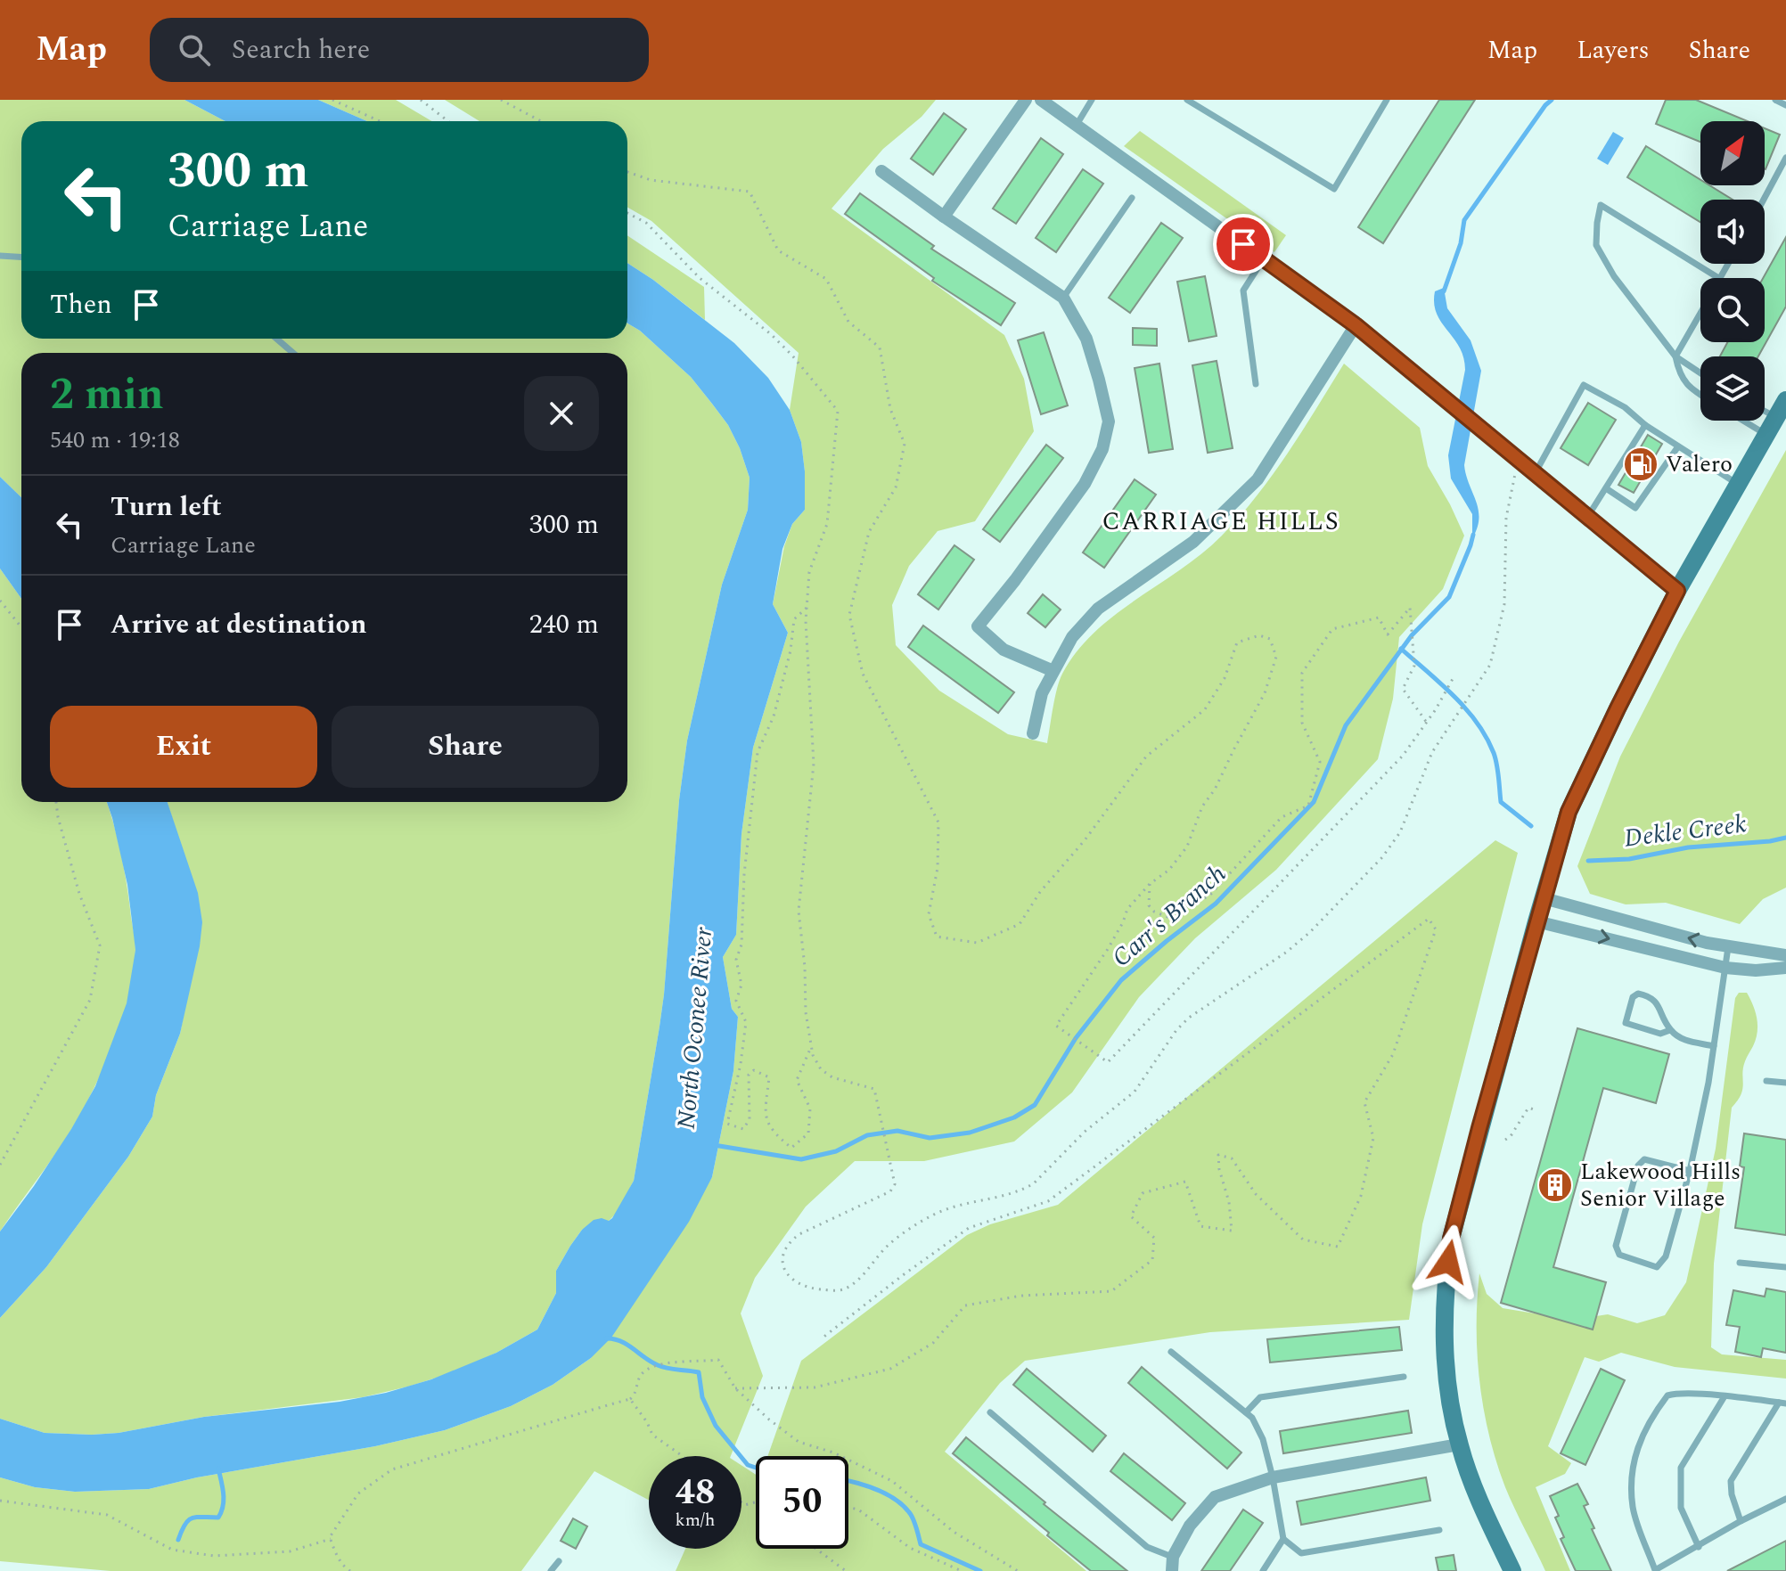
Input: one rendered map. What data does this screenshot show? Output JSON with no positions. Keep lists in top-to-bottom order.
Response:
{
  "districts": ["CARRIAGE HILLS"],
  "water": ["Dekle Creek", "Carr's Branch", "North Oconee River"],
  "places": {
    "fuel station": ["Valero"],
    "building": ["Lakewood Hills Senior Village"]
  },
  "north": "top right",
  "page": {
    "header": "Map",
    "search": "Search here",
    "nav": ["Map", "Layers", "Share"],
    "turn": ["300 m", "Carriage Lane"],
    "then": "Then",
    "heading": ["2 min", "540 m · 19:18"],
    "list": [
      {
        "name": "Turn left",
        "note": "Carriage Lane",
        "value": "300 m"
      },
      {
        "name": "Arrive at destination",
        "value": "240 m"
      }
    ],
    "buttons": ["Exit", "Share"],
    "speed": "48 km/h",
    "limit": "50"
  }
}
